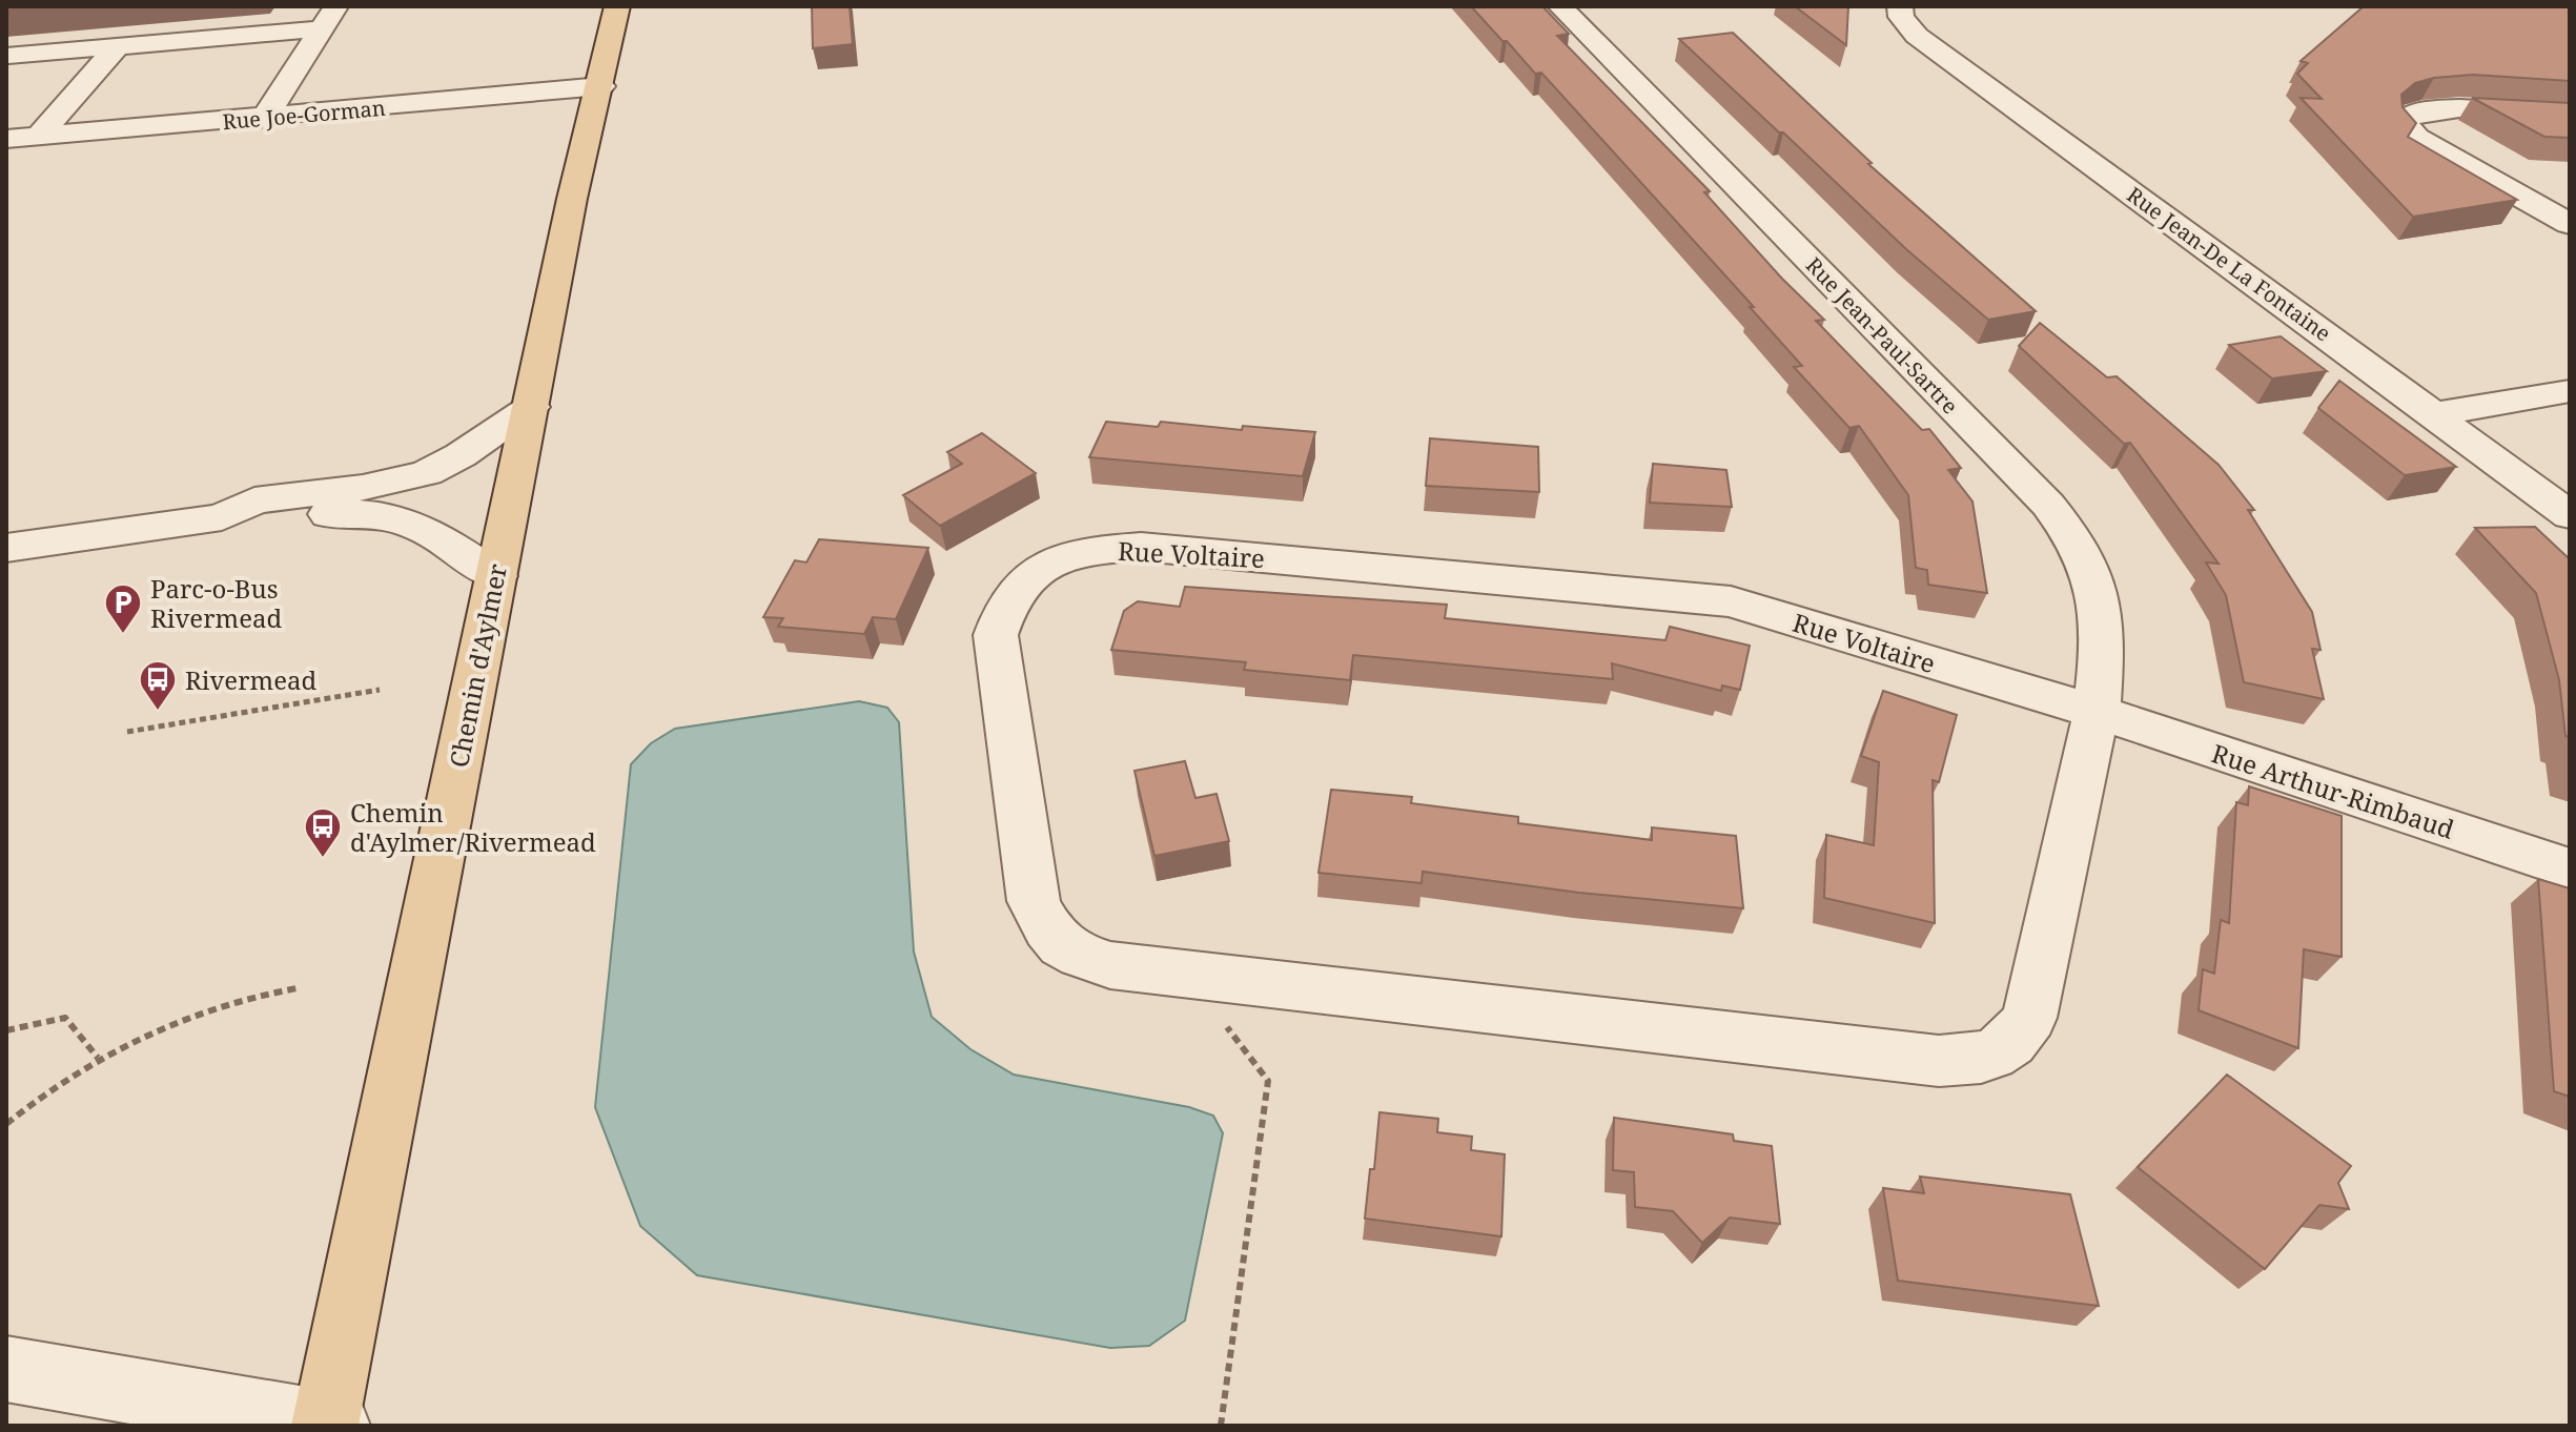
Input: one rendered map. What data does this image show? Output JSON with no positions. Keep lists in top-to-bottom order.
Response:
{
  "streets": {
    "main road": ["Chemin d'Aylmer"],
    "street": [
      "Rue Joe-Gorman",
      "Rue Jean-De La Fontaine",
      "Rue Jean-Paul-Sartre",
      "Rue Voltaire",
      "Rue Arthur-Rimbaud"
    ]
  },
  "crossings": [
    ["Rue Joe-Gorman", "Chemin d'Aylmer"],
    ["Rue Jean-Paul-Sartre", "Rue Voltaire"],
    ["Rue Jean-Paul-Sartre", "Rue Arthur-Rimbaud"],
    ["Rue Voltaire", "Rue Arthur-Rimbaud"]
  ],
  "places": {
    "parking": ["Parc-o-Bus Rivermead"],
    "bus stop": ["Rivermead", "Chemin d'Aylmer/Rivermead"]
  }
}
